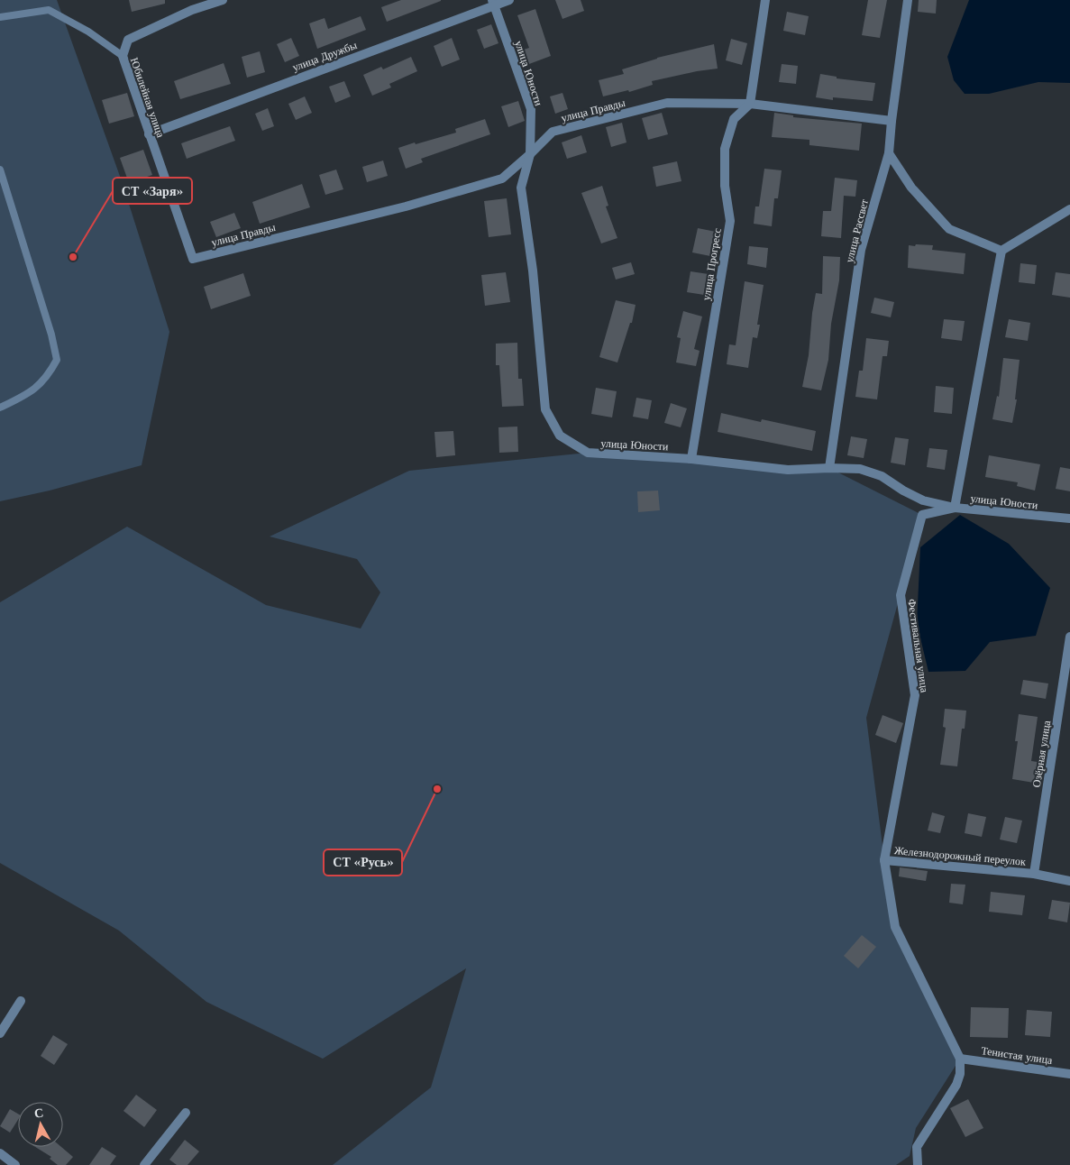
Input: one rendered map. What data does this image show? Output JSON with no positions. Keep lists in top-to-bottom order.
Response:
{
  "streets": {
    "street": [
      "улица Дружбы",
      "улица Юности",
      "Юбилейная улица",
      "улица Правды",
      "улица Рассвет",
      "улица Прогресс",
      "Фестивальная улица",
      "Озёрная улица",
      "Железнодорожный переулок",
      "Тенистая улица"
    ]
  },
  "crossings": [
    ["улица Дружбы", "улица Юности"],
    ["улица Дружбы", "Юбилейная улица"],
    ["улица Юности", "улица Правды"],
    ["улица Юности", "улица Рассвет"],
    ["улица Юности", "улица Прогресс"],
    ["улица Юности", "Фестивальная улица"],
    ["Юбилейная улица", "улица Правды"],
    ["улица Правды", "улица Рассвет"],
    ["улица Правды", "улица Прогресс"],
    ["Фестивальная улица", "Железнодорожный переулок"],
    ["Фестивальная улица", "Тенистая улица"],
    ["Озёрная улица", "Железнодорожный переулок"]
  ],
  "places": ["СТ «Заря»", "СТ «Русь»"],
  "north": "top"
}
